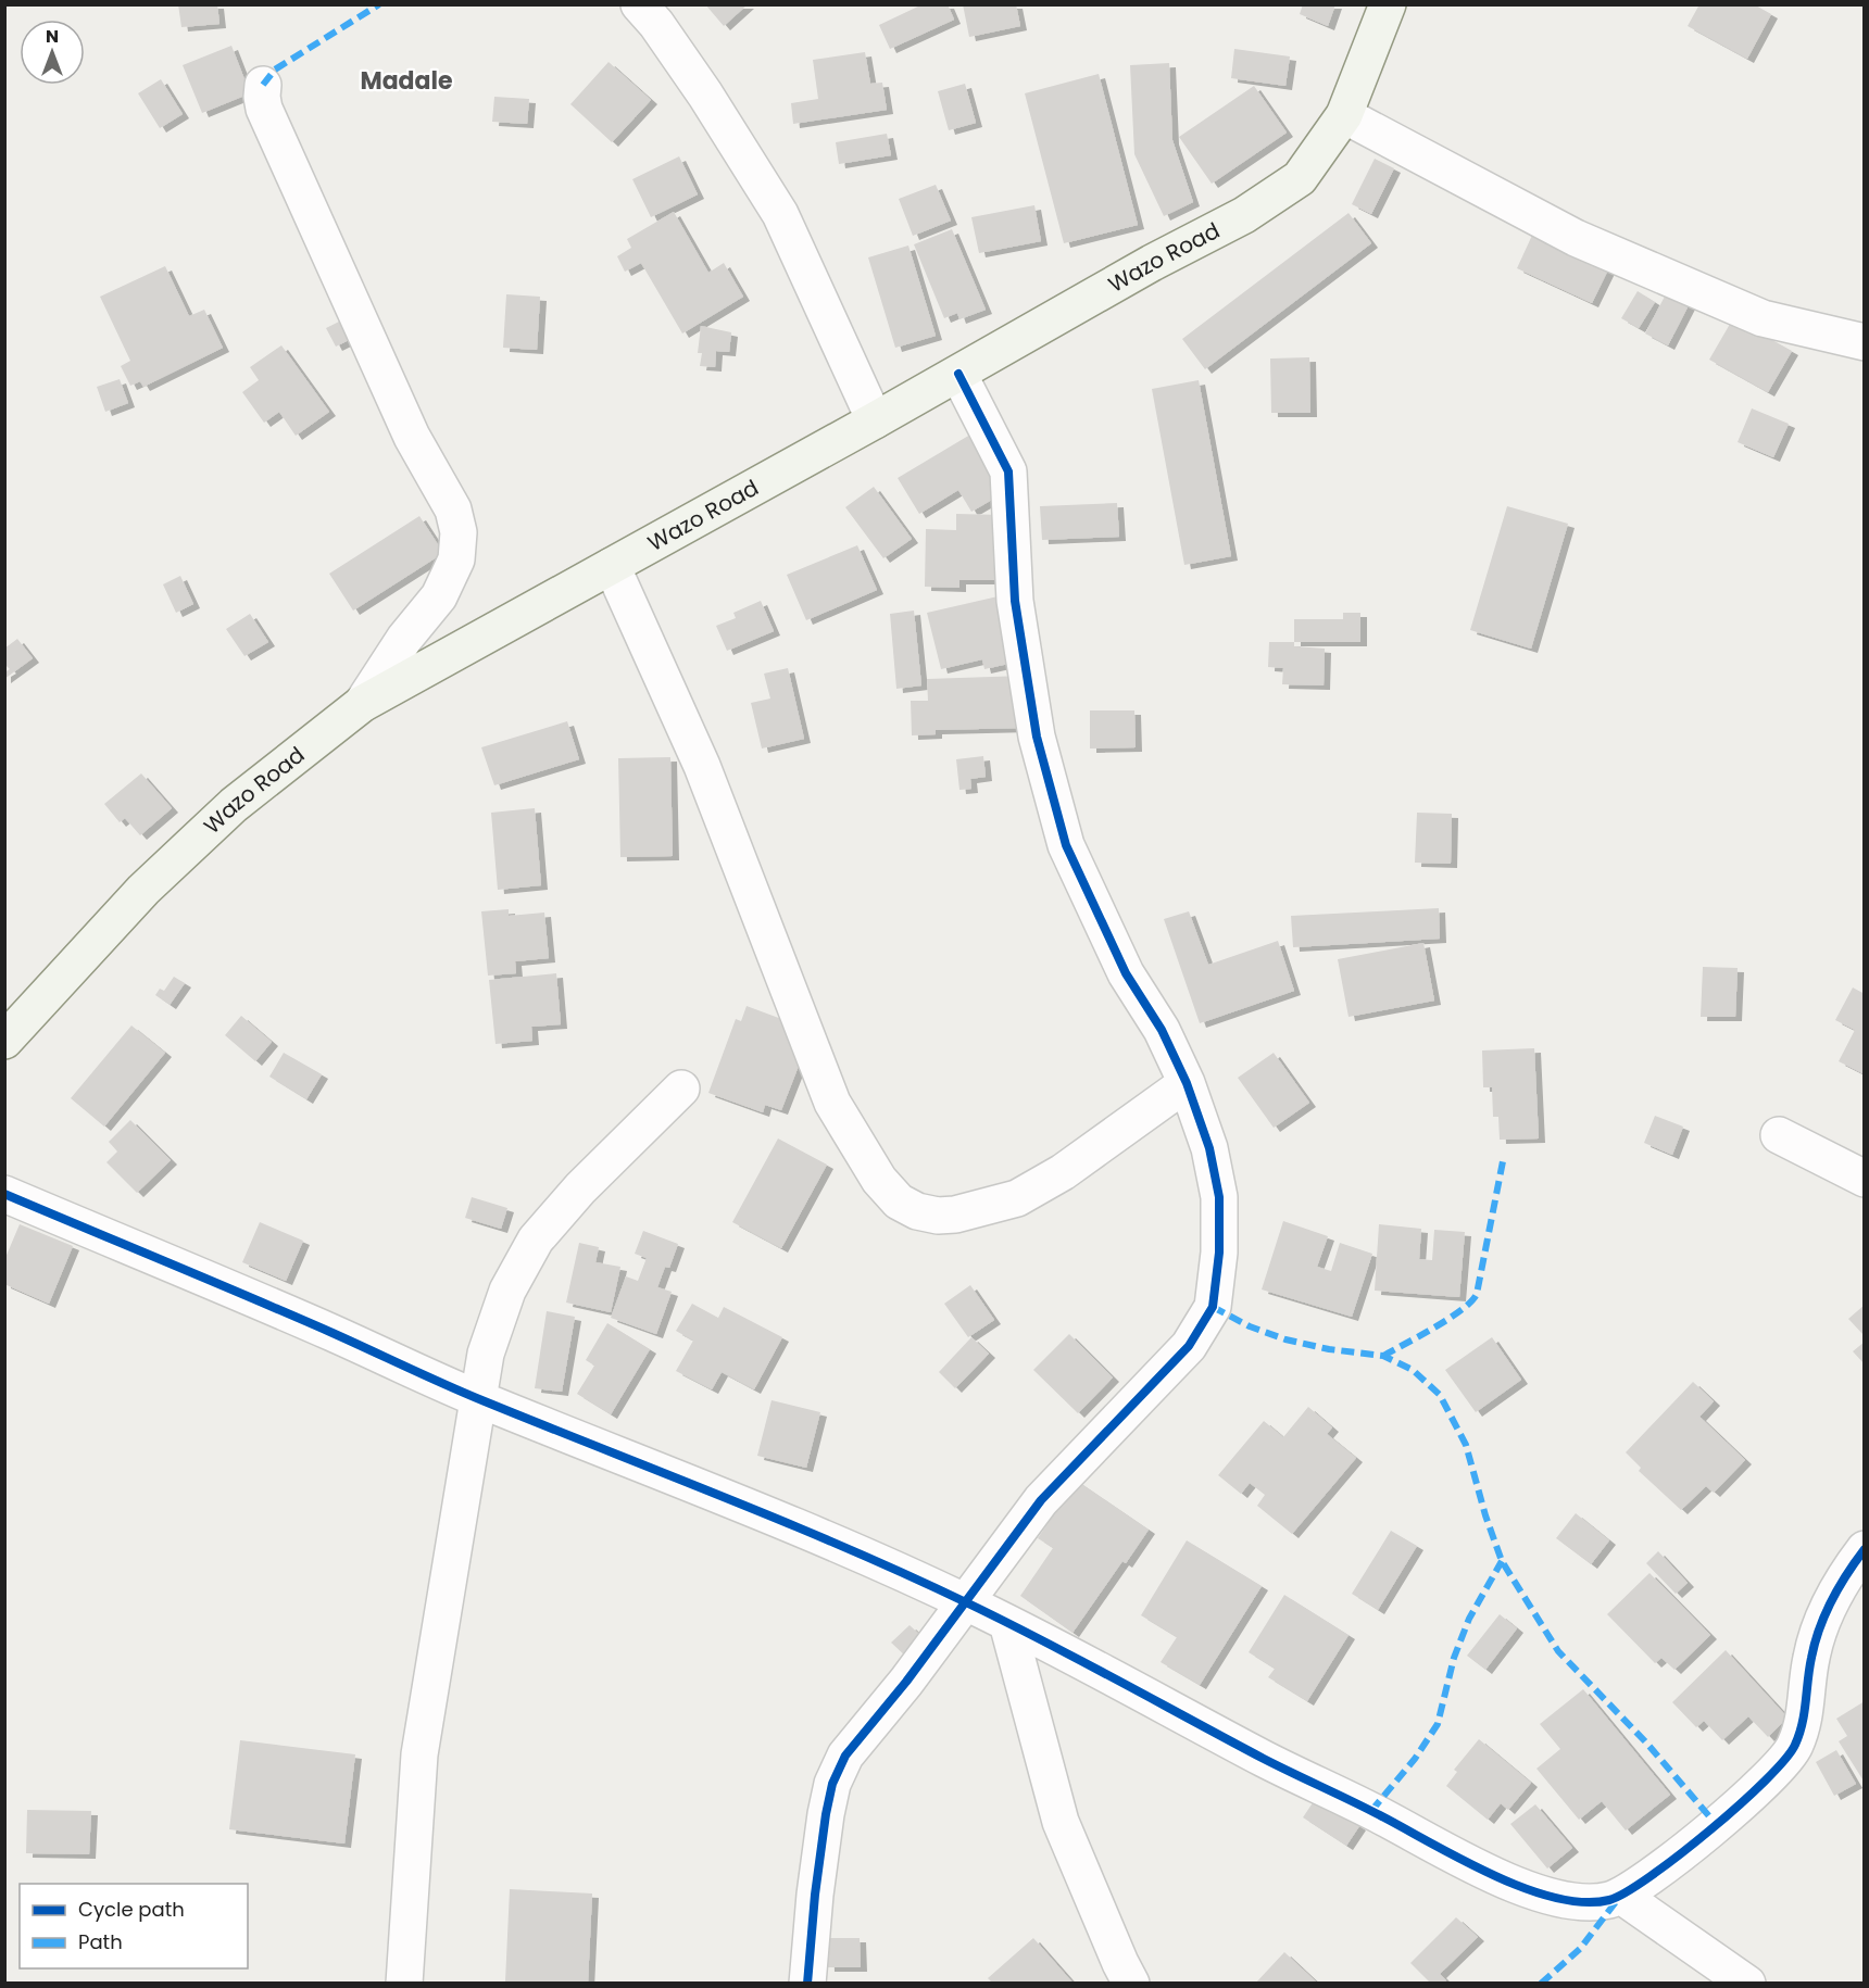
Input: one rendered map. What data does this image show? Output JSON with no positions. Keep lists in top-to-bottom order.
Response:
{
  "streets": {
    "main road": ["Wazo Road"]
  },
  "districts": ["Madale"],
  "legend": ["Cycle path", "Path"],
  "north": "top"
}
